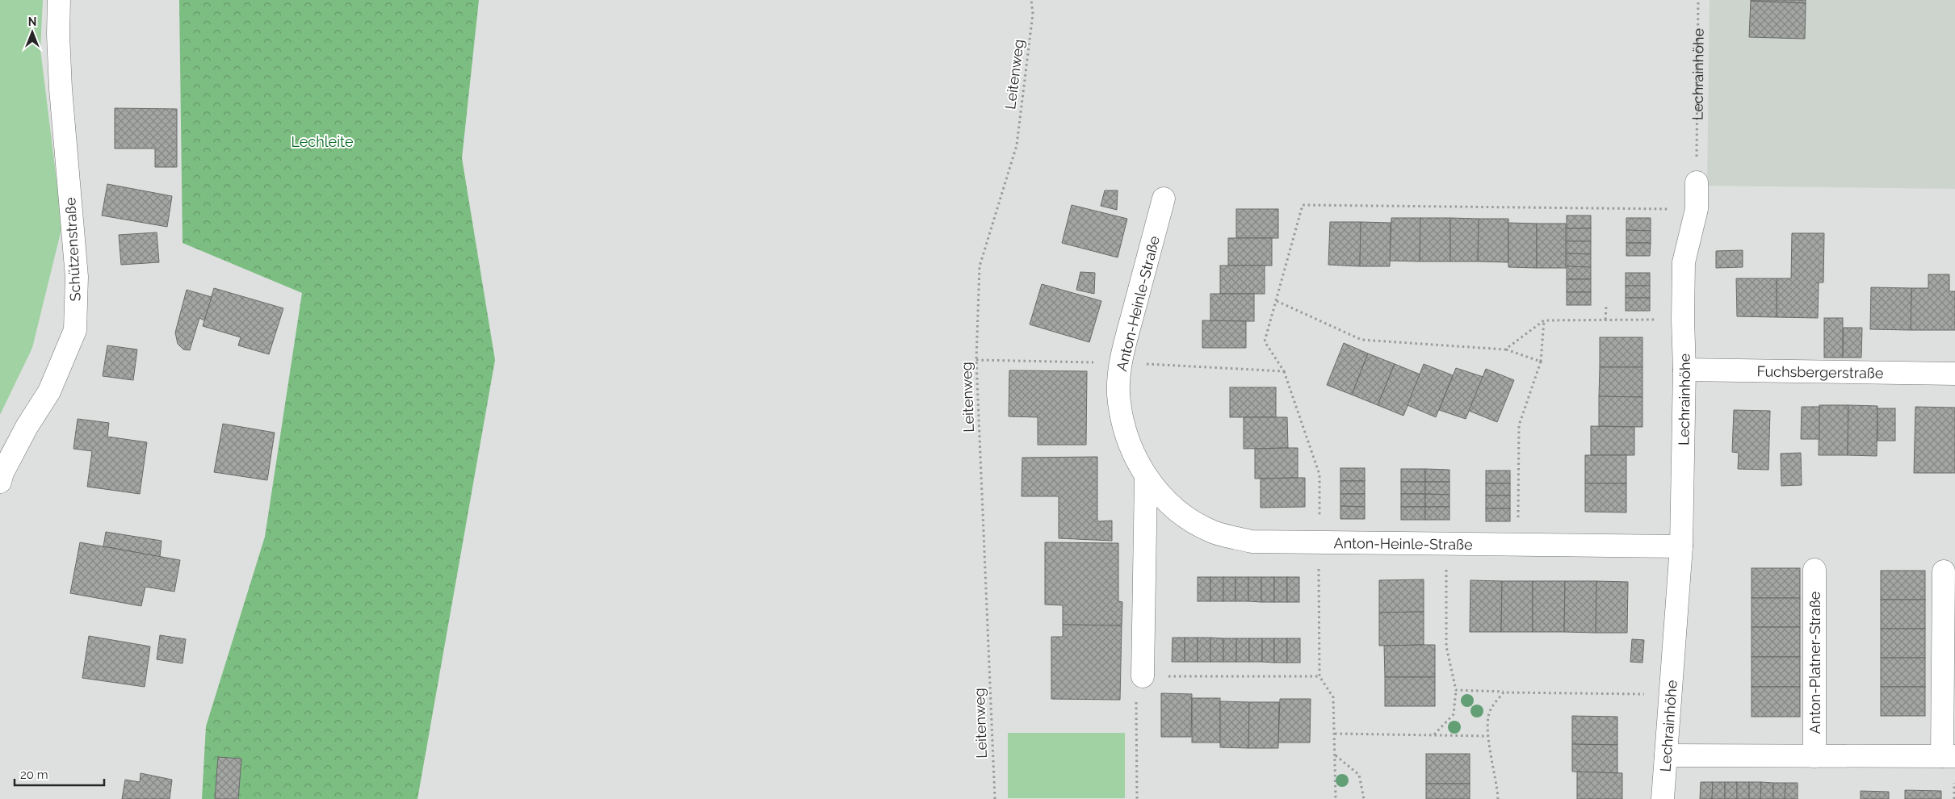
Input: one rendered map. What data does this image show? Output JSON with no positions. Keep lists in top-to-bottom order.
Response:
{
  "streets": {
    "street": [
      "Lechrainhöhe",
      "Schützenstraße",
      "Anton-Heinle-Straße",
      "Fuchsbergerstraße",
      "Anton-Platner-Straße"
    ],
    "path": ["Leitenweg"]
  },
  "crossings": [
    ["Lechrainhöhe", "Anton-Heinle-Straße"],
    ["Lechrainhöhe", "Fuchsbergerstraße"]
  ],
  "parks": ["Lechleite"],
  "scale_bar": "20 m",
  "north": "top"
}
